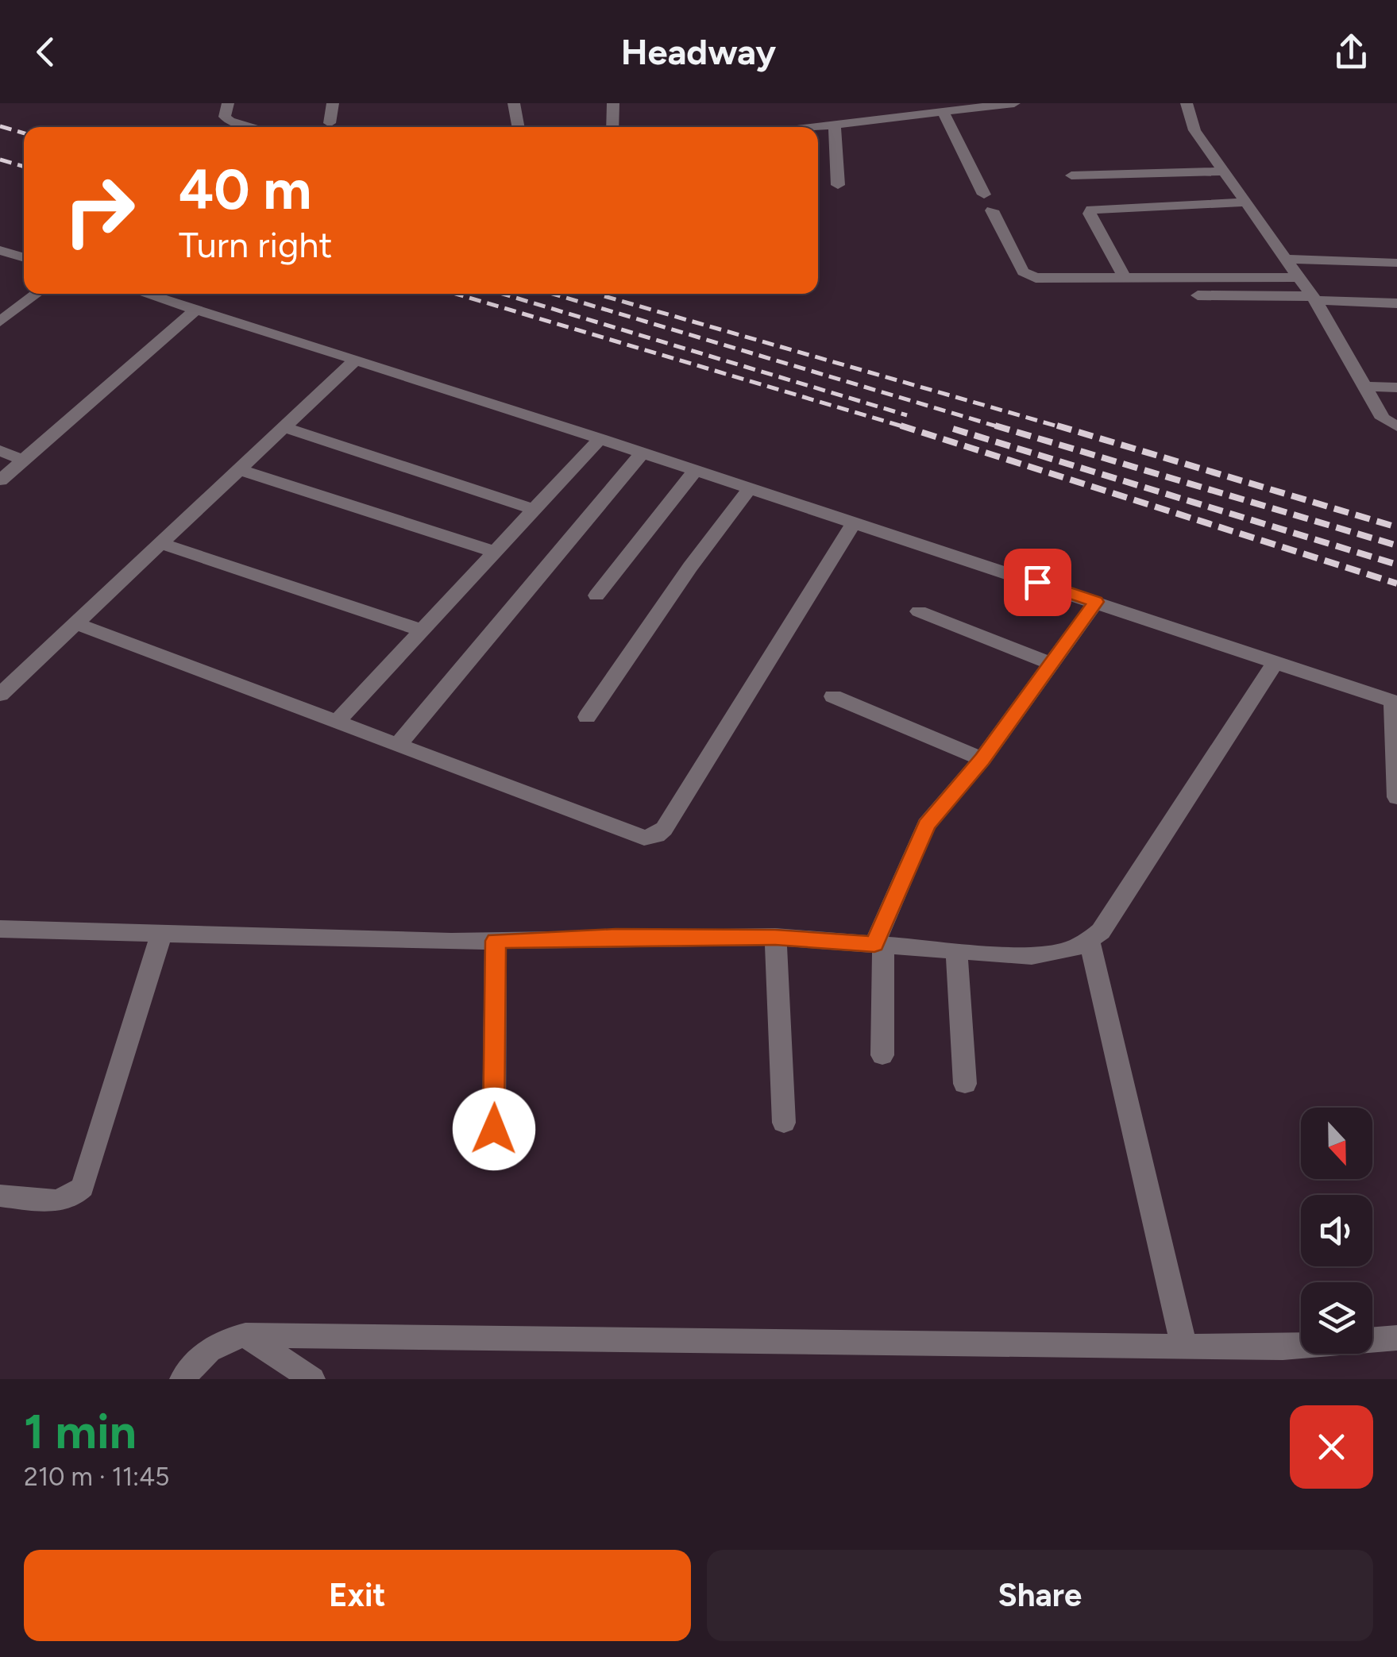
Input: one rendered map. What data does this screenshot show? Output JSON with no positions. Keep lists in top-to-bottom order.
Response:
{
  "north": "bottom",
  "page": {
    "header": "Headway",
    "turn": ["40 m", "Turn right"],
    "heading": ["1 min", "210 m · 11:45"],
    "buttons": ["Exit", "Share"]
  }
}
